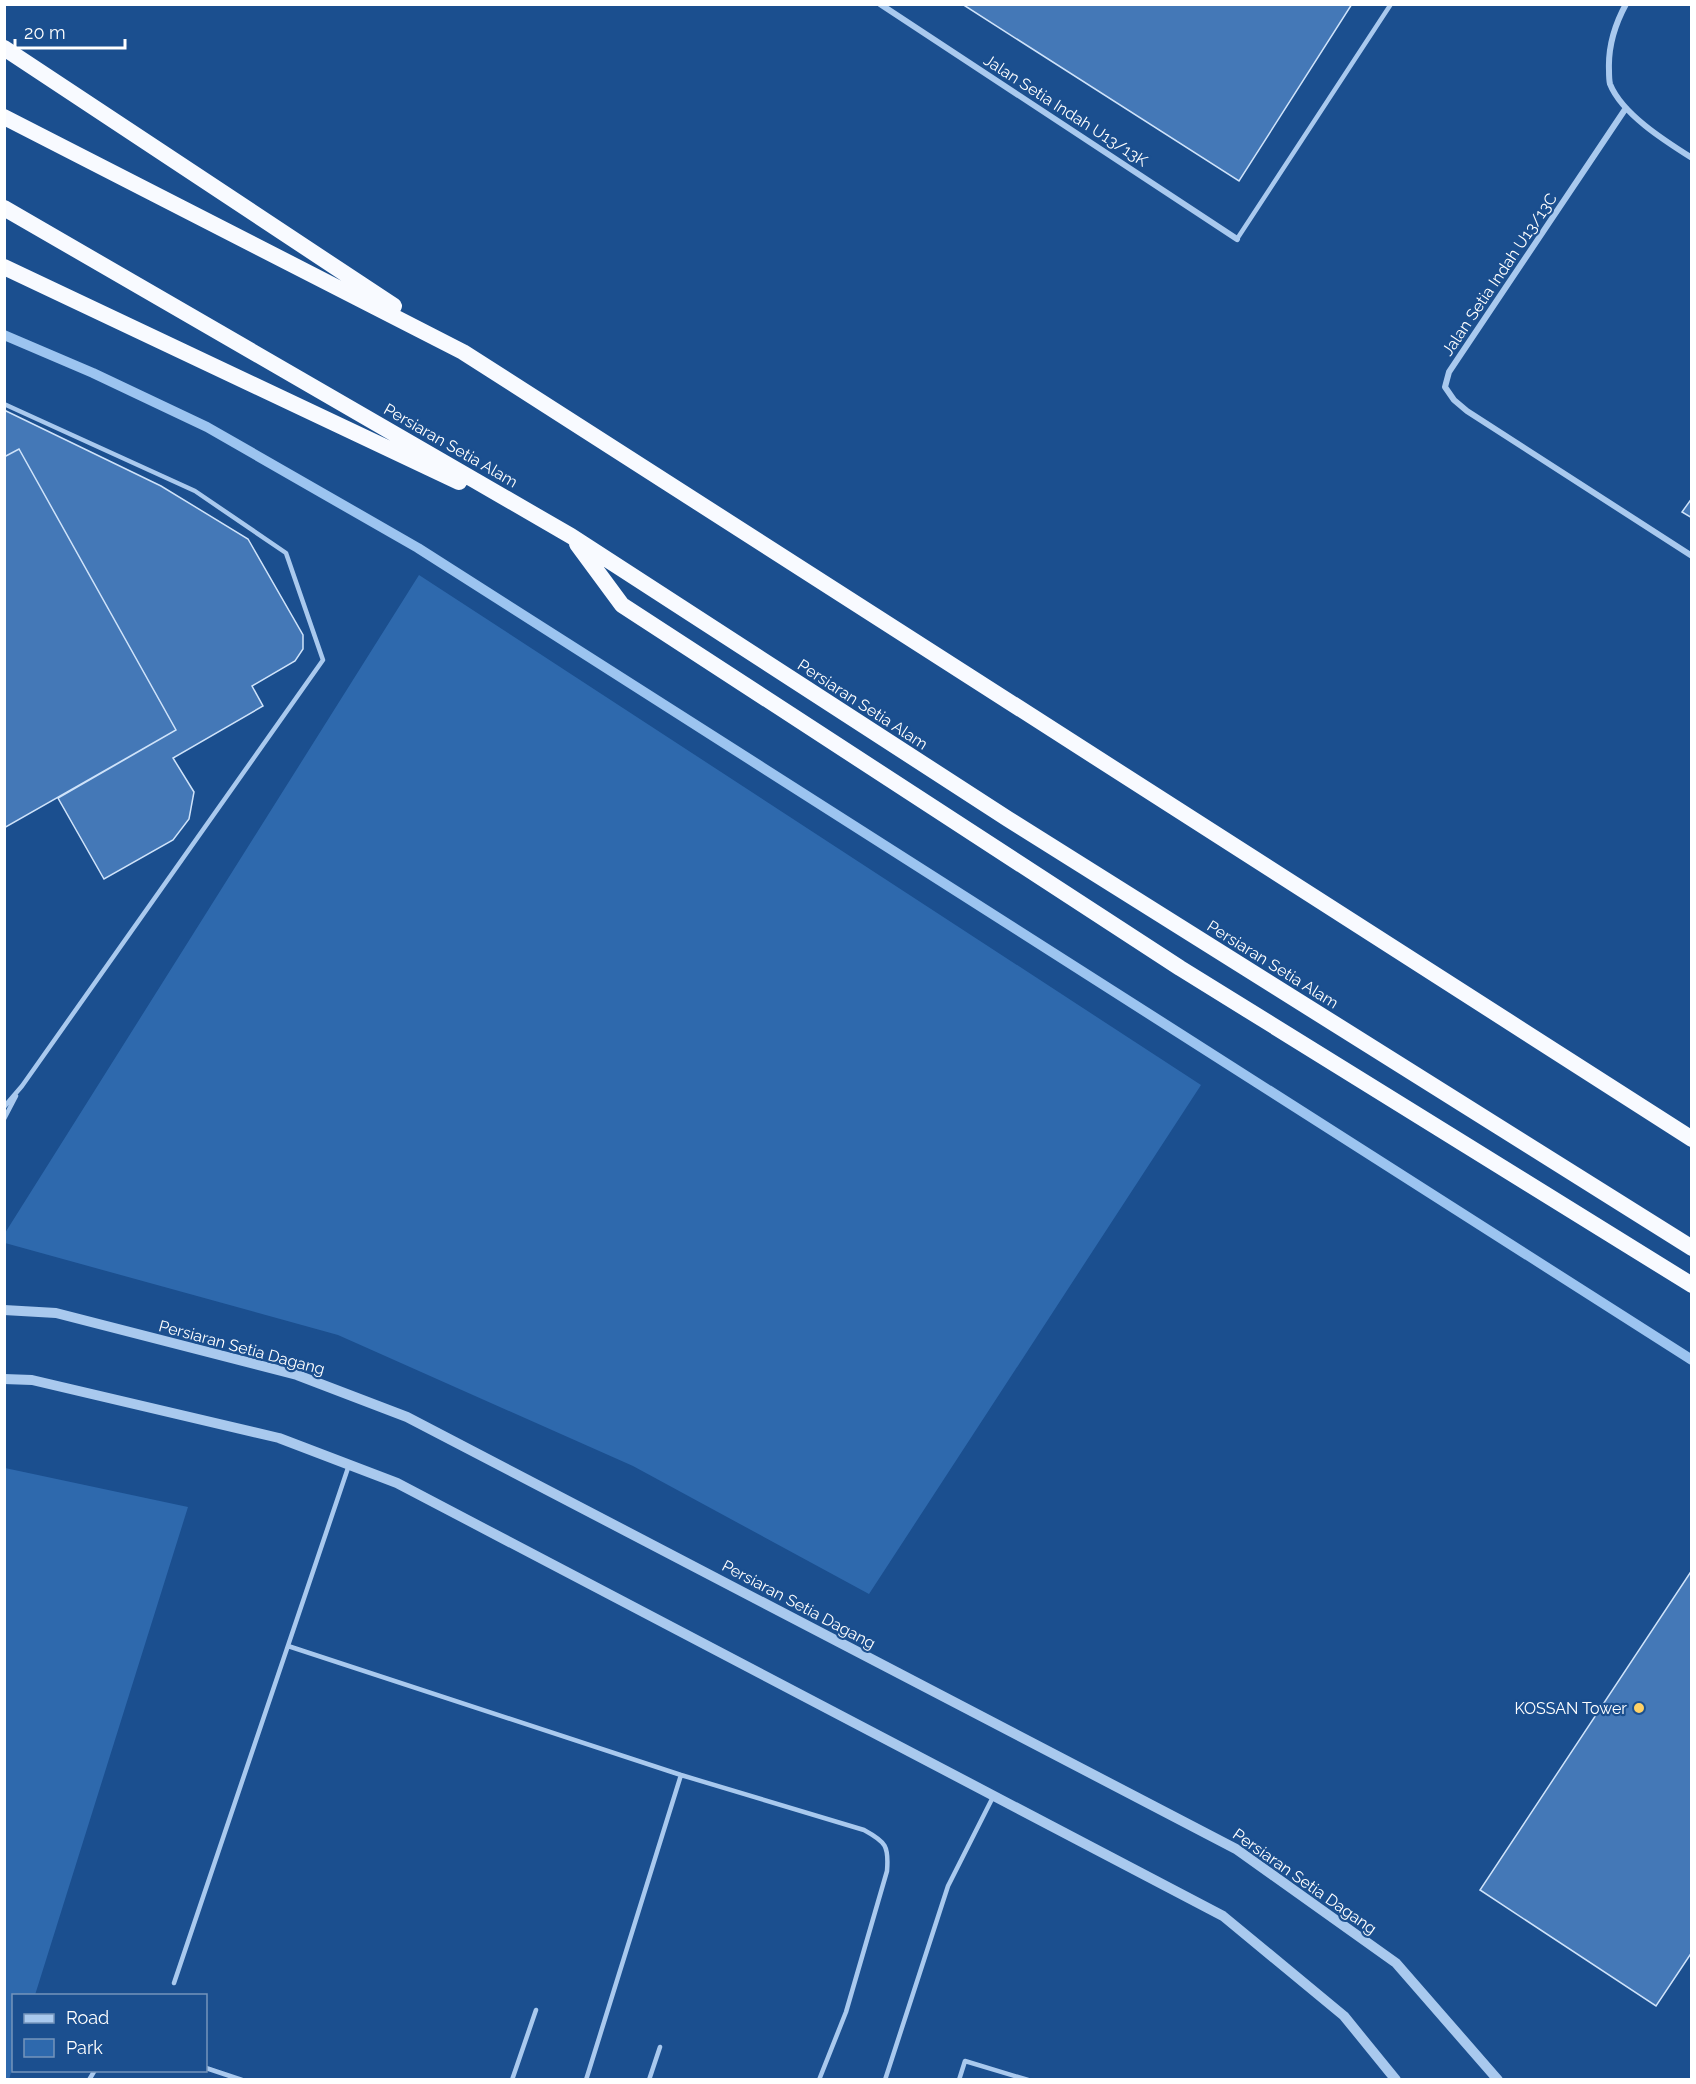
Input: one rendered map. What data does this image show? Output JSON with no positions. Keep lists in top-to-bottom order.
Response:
{
  "streets": {
    "highway": ["Persiaran Setia Alam"],
    "street": ["Jalan Setia Indah U13/13K", "Jalan Setia Indah U13/13C", "Persiaran Setia Dagang"]
  },
  "places": ["KOSSAN Tower"],
  "legend": ["Road", "Park"],
  "scale_bar": "20 m"
}
